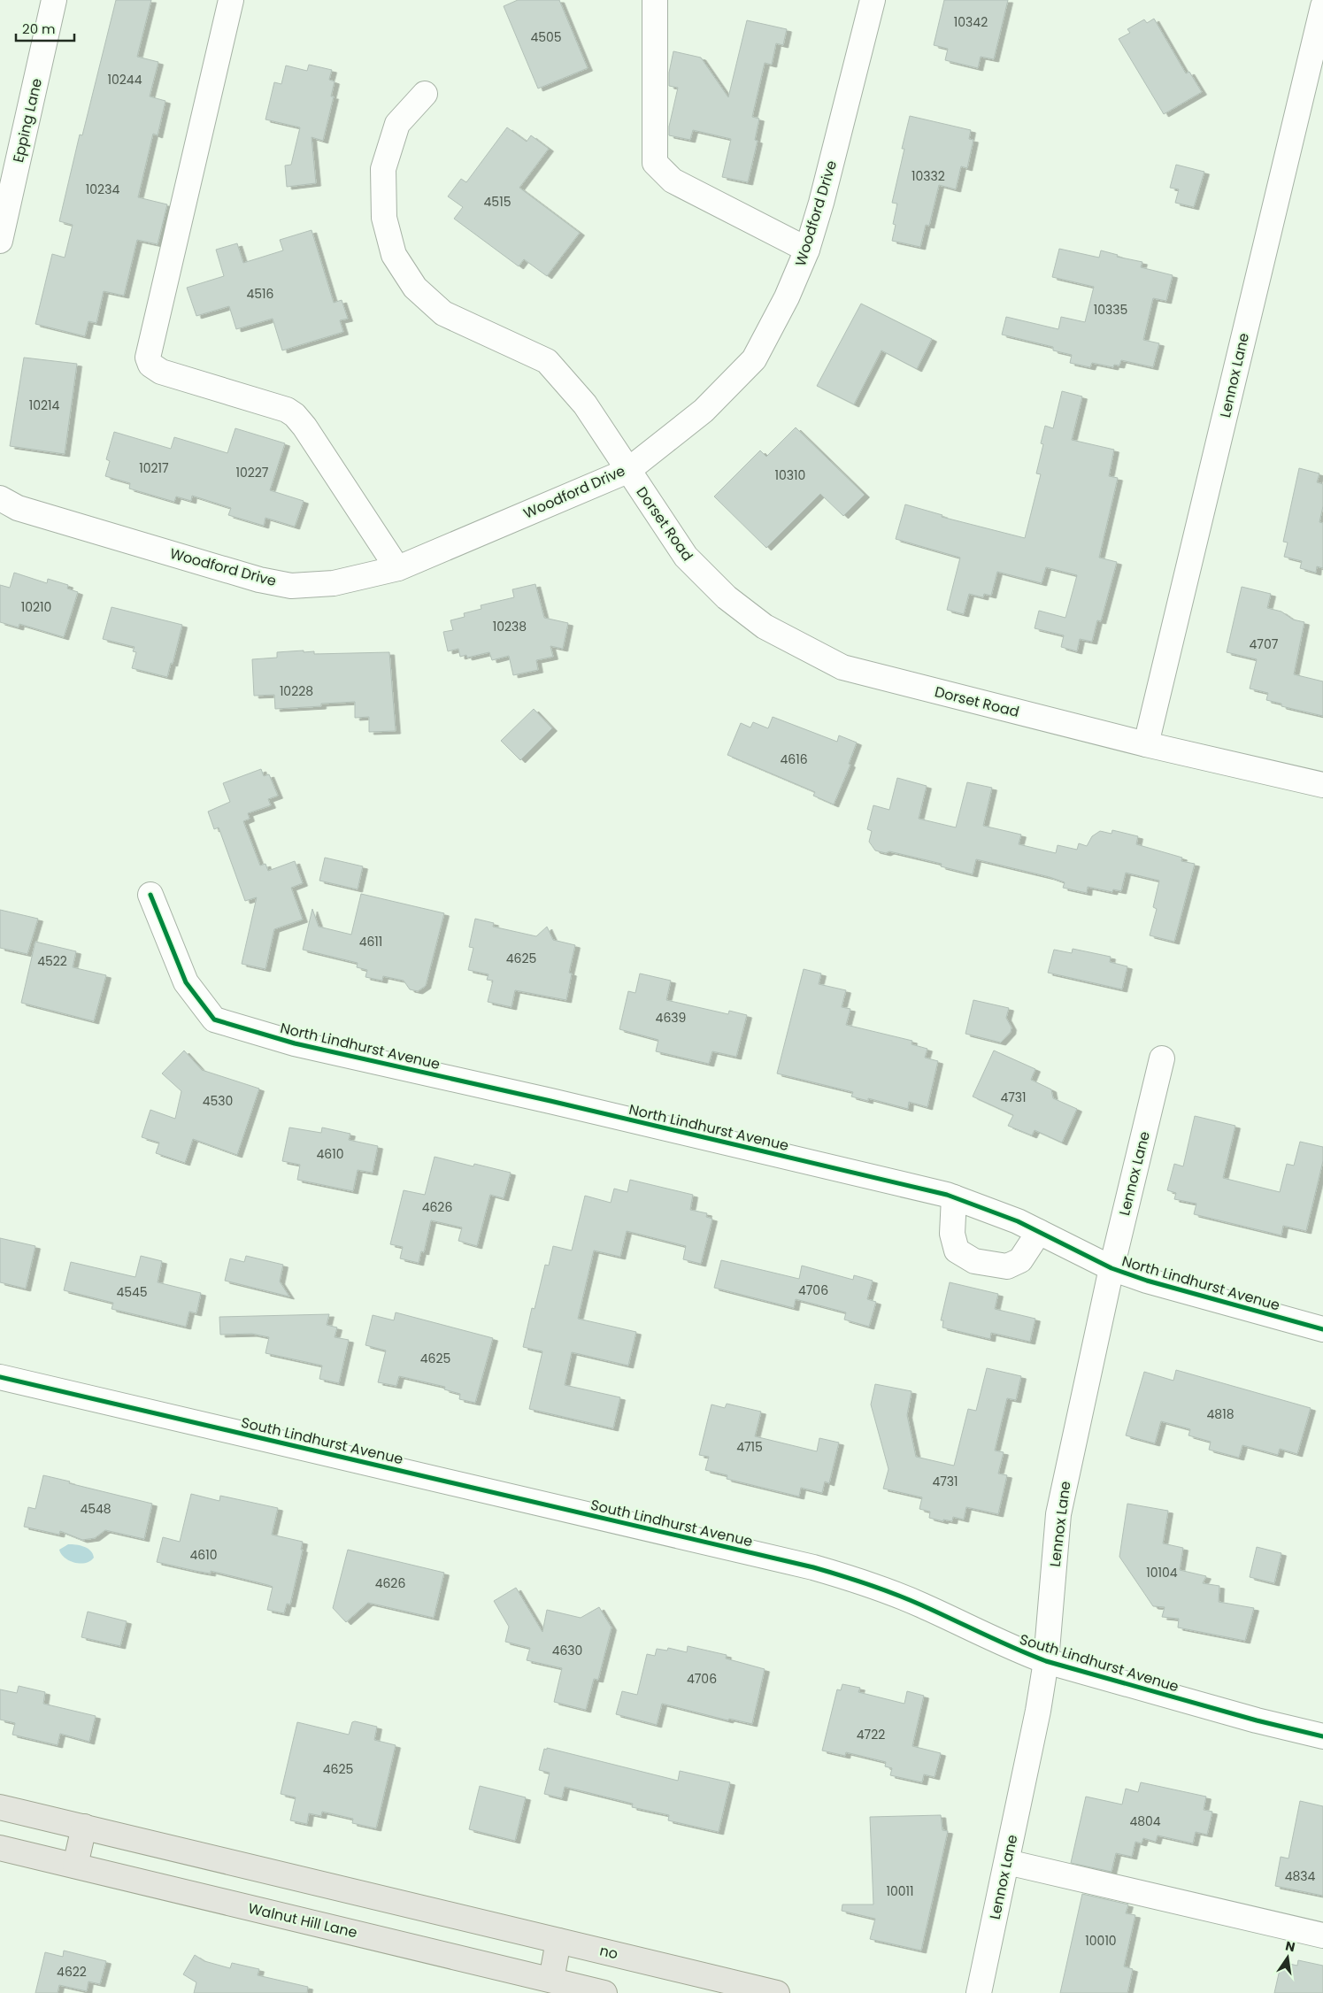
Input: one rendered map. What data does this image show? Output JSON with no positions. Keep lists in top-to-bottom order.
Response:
{
  "streets": {
    "main road": ["Walnut Hill Lane", "no"],
    "street": [
      "Epping Lane",
      "Woodford Drive",
      "Lennox Lane",
      "Dorset Road",
      "North Lindhurst Avenue",
      "South Lindhurst Avenue"
    ]
  },
  "crossings": [
    ["Woodford Drive", "Dorset Road"],
    ["Lennox Lane", "Dorset Road"],
    ["Lennox Lane", "North Lindhurst Avenue"],
    ["Lennox Lane", "South Lindhurst Avenue"]
  ],
  "house_numbers": [
    "10342",
    "4505",
    "10244",
    "10332",
    "10234",
    "4515",
    "4516",
    "10335",
    "10214",
    "10217",
    "10227",
    "10310",
    "10210",
    "10238",
    "4707",
    "10228",
    "4616",
    "4611",
    "4625",
    "4522",
    "4639",
    "4731",
    "4530",
    "4610",
    "4626",
    "4706",
    "4545",
    "4625",
    "4818",
    "4715",
    "4731",
    "4548",
    "4610",
    "10104",
    "4626",
    "4630",
    "4706",
    "4722",
    "4625",
    "4804",
    "4834",
    "10011",
    "10010",
    "4622"
  ],
  "scale_bar": "20 m",
  "north": "top"
}
